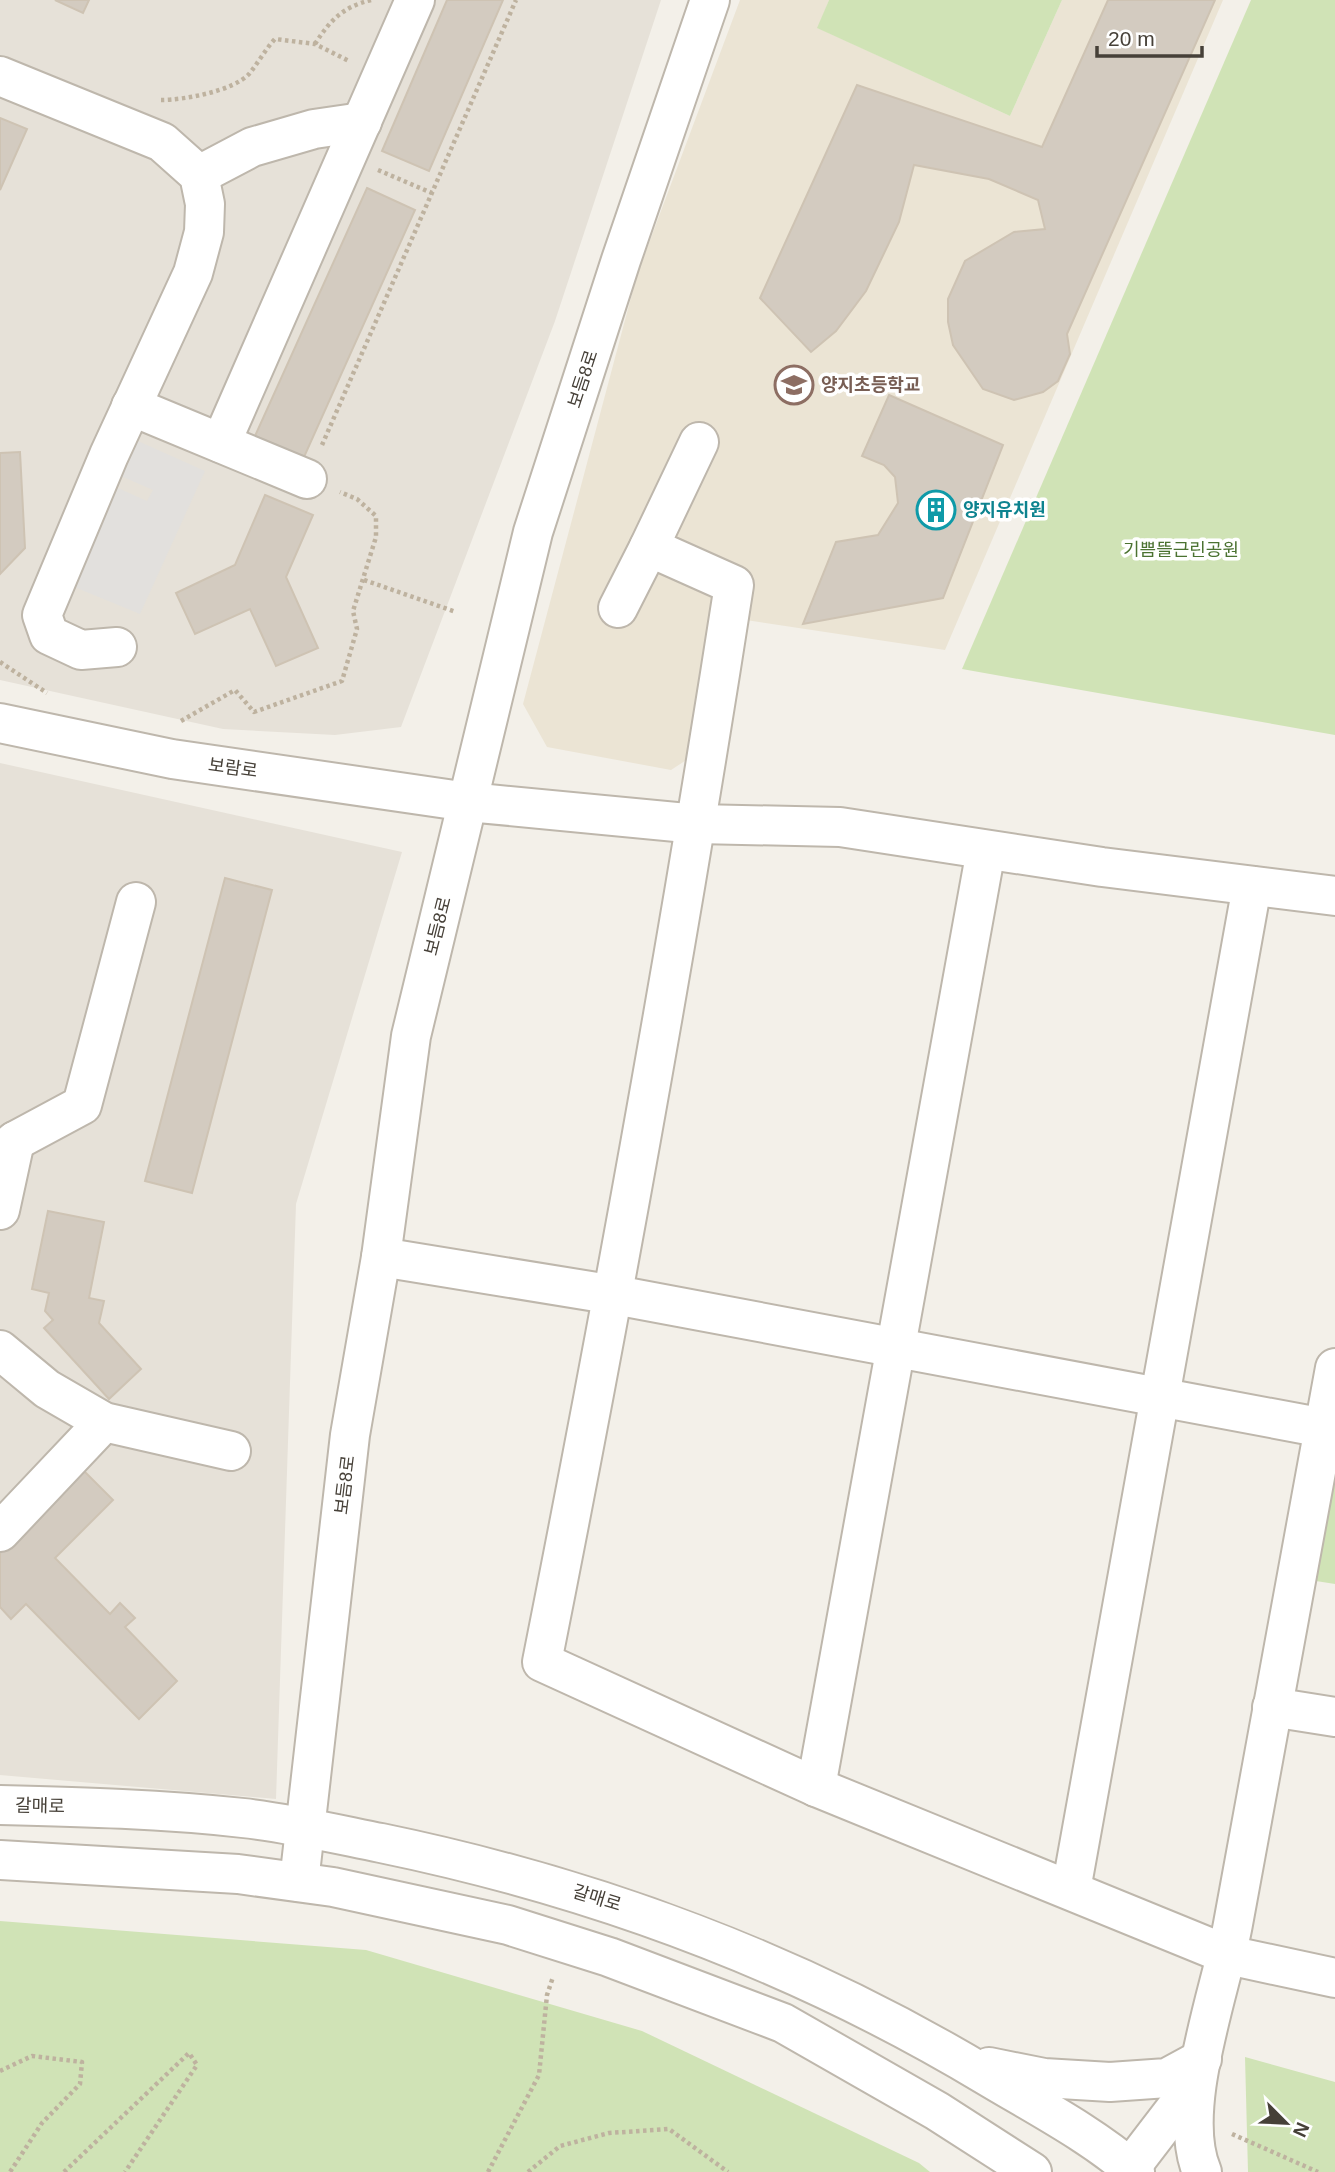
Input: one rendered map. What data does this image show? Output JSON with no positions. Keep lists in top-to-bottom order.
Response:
{
  "streets": {
    "street": ["보듬8로", "보람로", "갈매로"]
  },
  "crossings": [
    ["보듬8로", "보람로"],
    ["보듬8로", "갈매로"]
  ],
  "parks": ["기쁨뜰근린공원"],
  "places": {
    "school or university": ["양지초등학교"],
    "building": ["양지유치원"]
  },
  "scale_bar": "20 m",
  "north": "bottom right"
}
